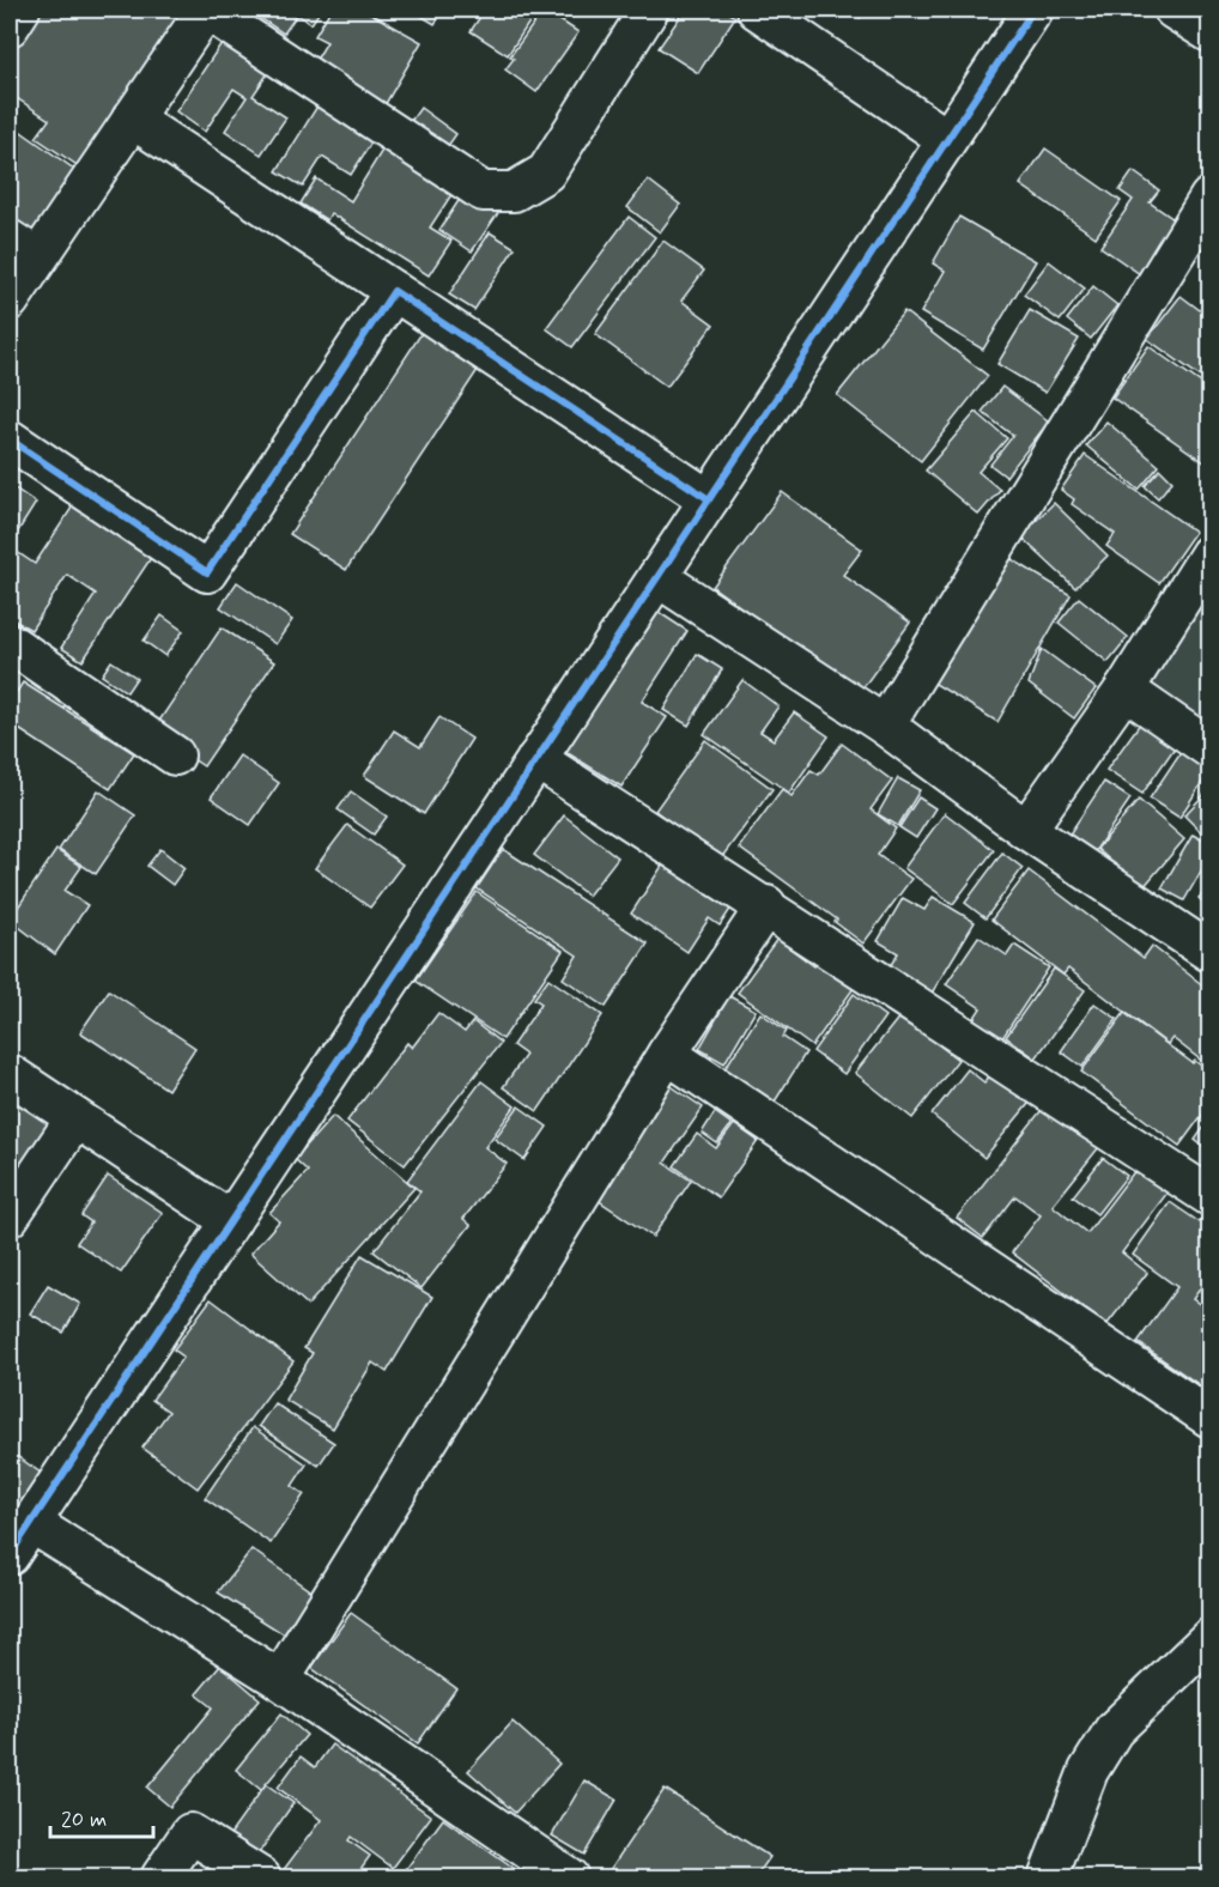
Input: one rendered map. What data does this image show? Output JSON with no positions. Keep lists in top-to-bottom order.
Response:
{
  "scale_bar": "20 m"
}
